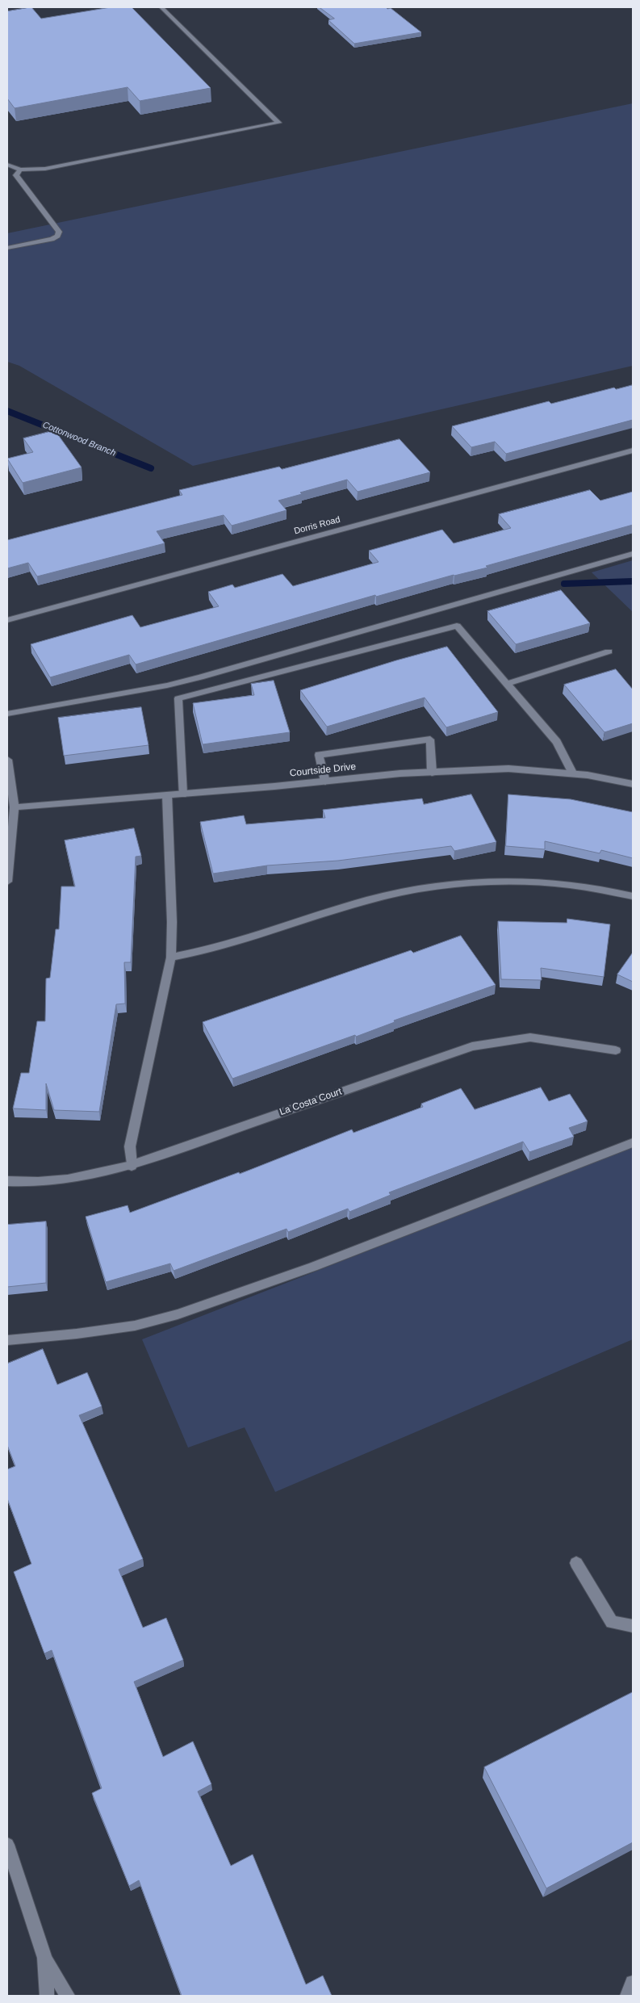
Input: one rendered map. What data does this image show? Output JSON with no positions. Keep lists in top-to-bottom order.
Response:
{
  "streets": {
    "street": ["Dorris Road", "Courtside Drive", "La Costa Court"]
  },
  "water": ["Cottonwood Branch"]
}
